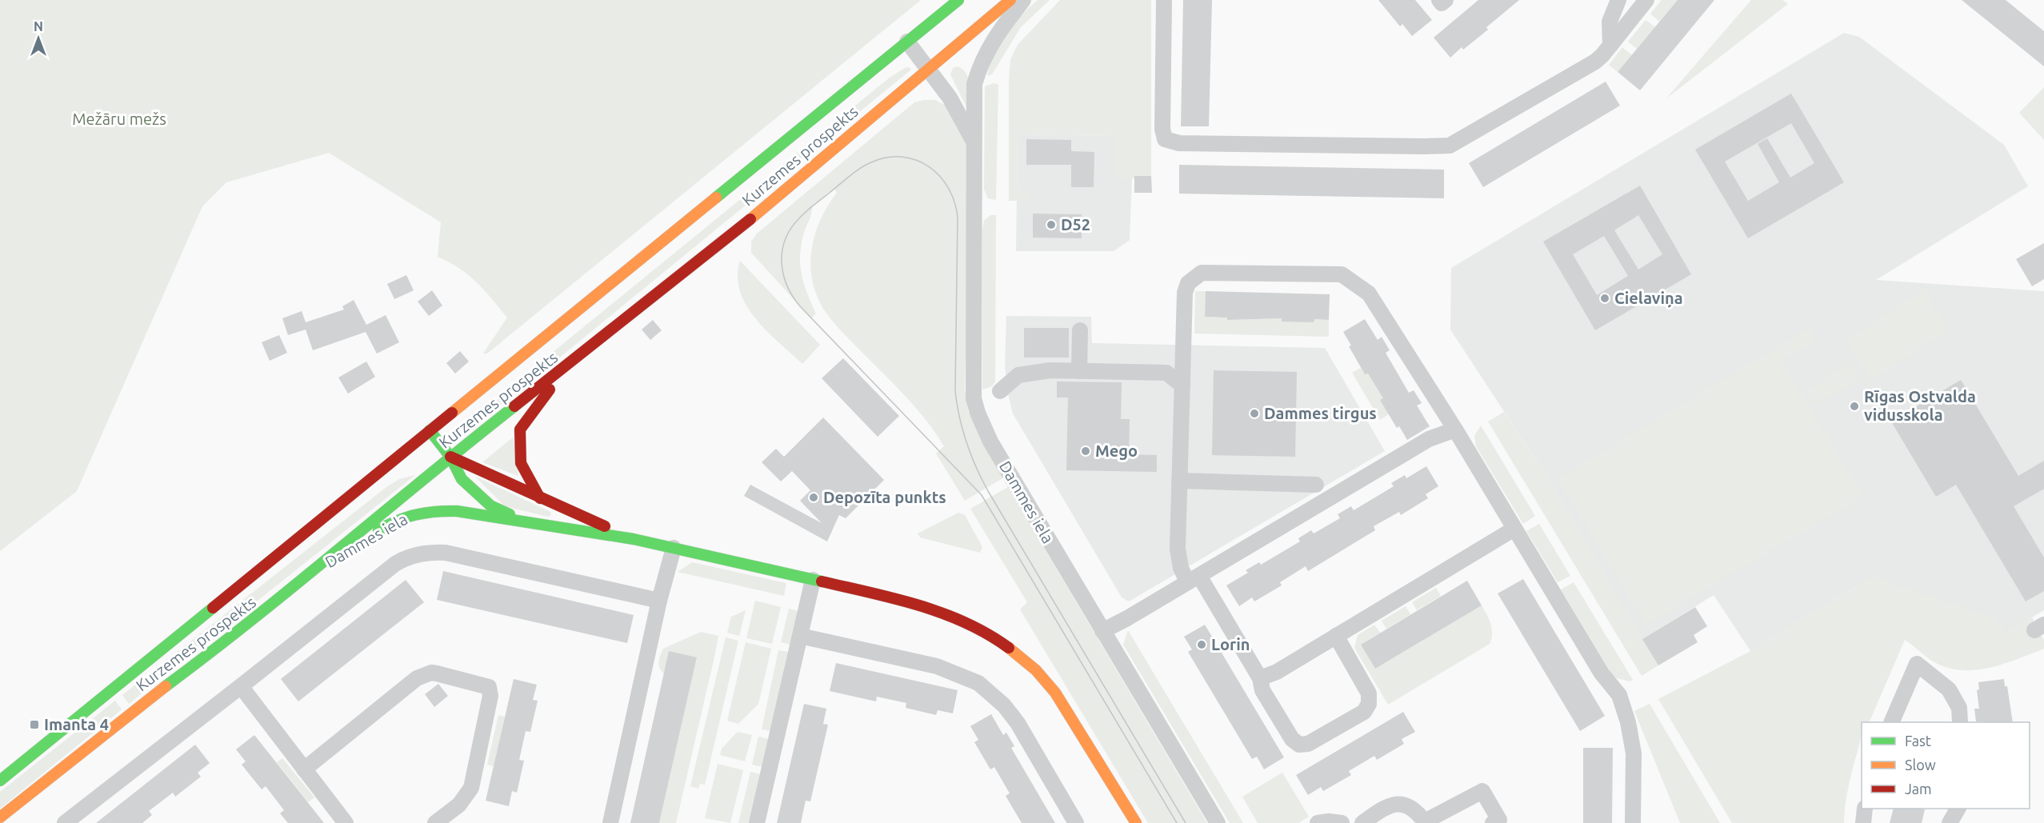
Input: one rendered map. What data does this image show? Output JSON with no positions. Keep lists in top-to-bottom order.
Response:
{
  "streets": {
    "main road": ["Kurzemes prospekts", "Dammes iela"]
  },
  "crossings": [
    ["Kurzemes prospekts", "Dammes iela"]
  ],
  "parks": ["Mežāru mežs"],
  "places": {
    "other": [
      "D52",
      "Cielaviņa",
      "Rīgas Ostvalda vidusskola",
      "Dammes tirgus",
      "Mego",
      "Depozīta punkts",
      "Lorin"
    ],
    "transit": ["Imanta 4"]
  },
  "legend": ["Fast", "Slow", "Jam"],
  "north": "top"
}
